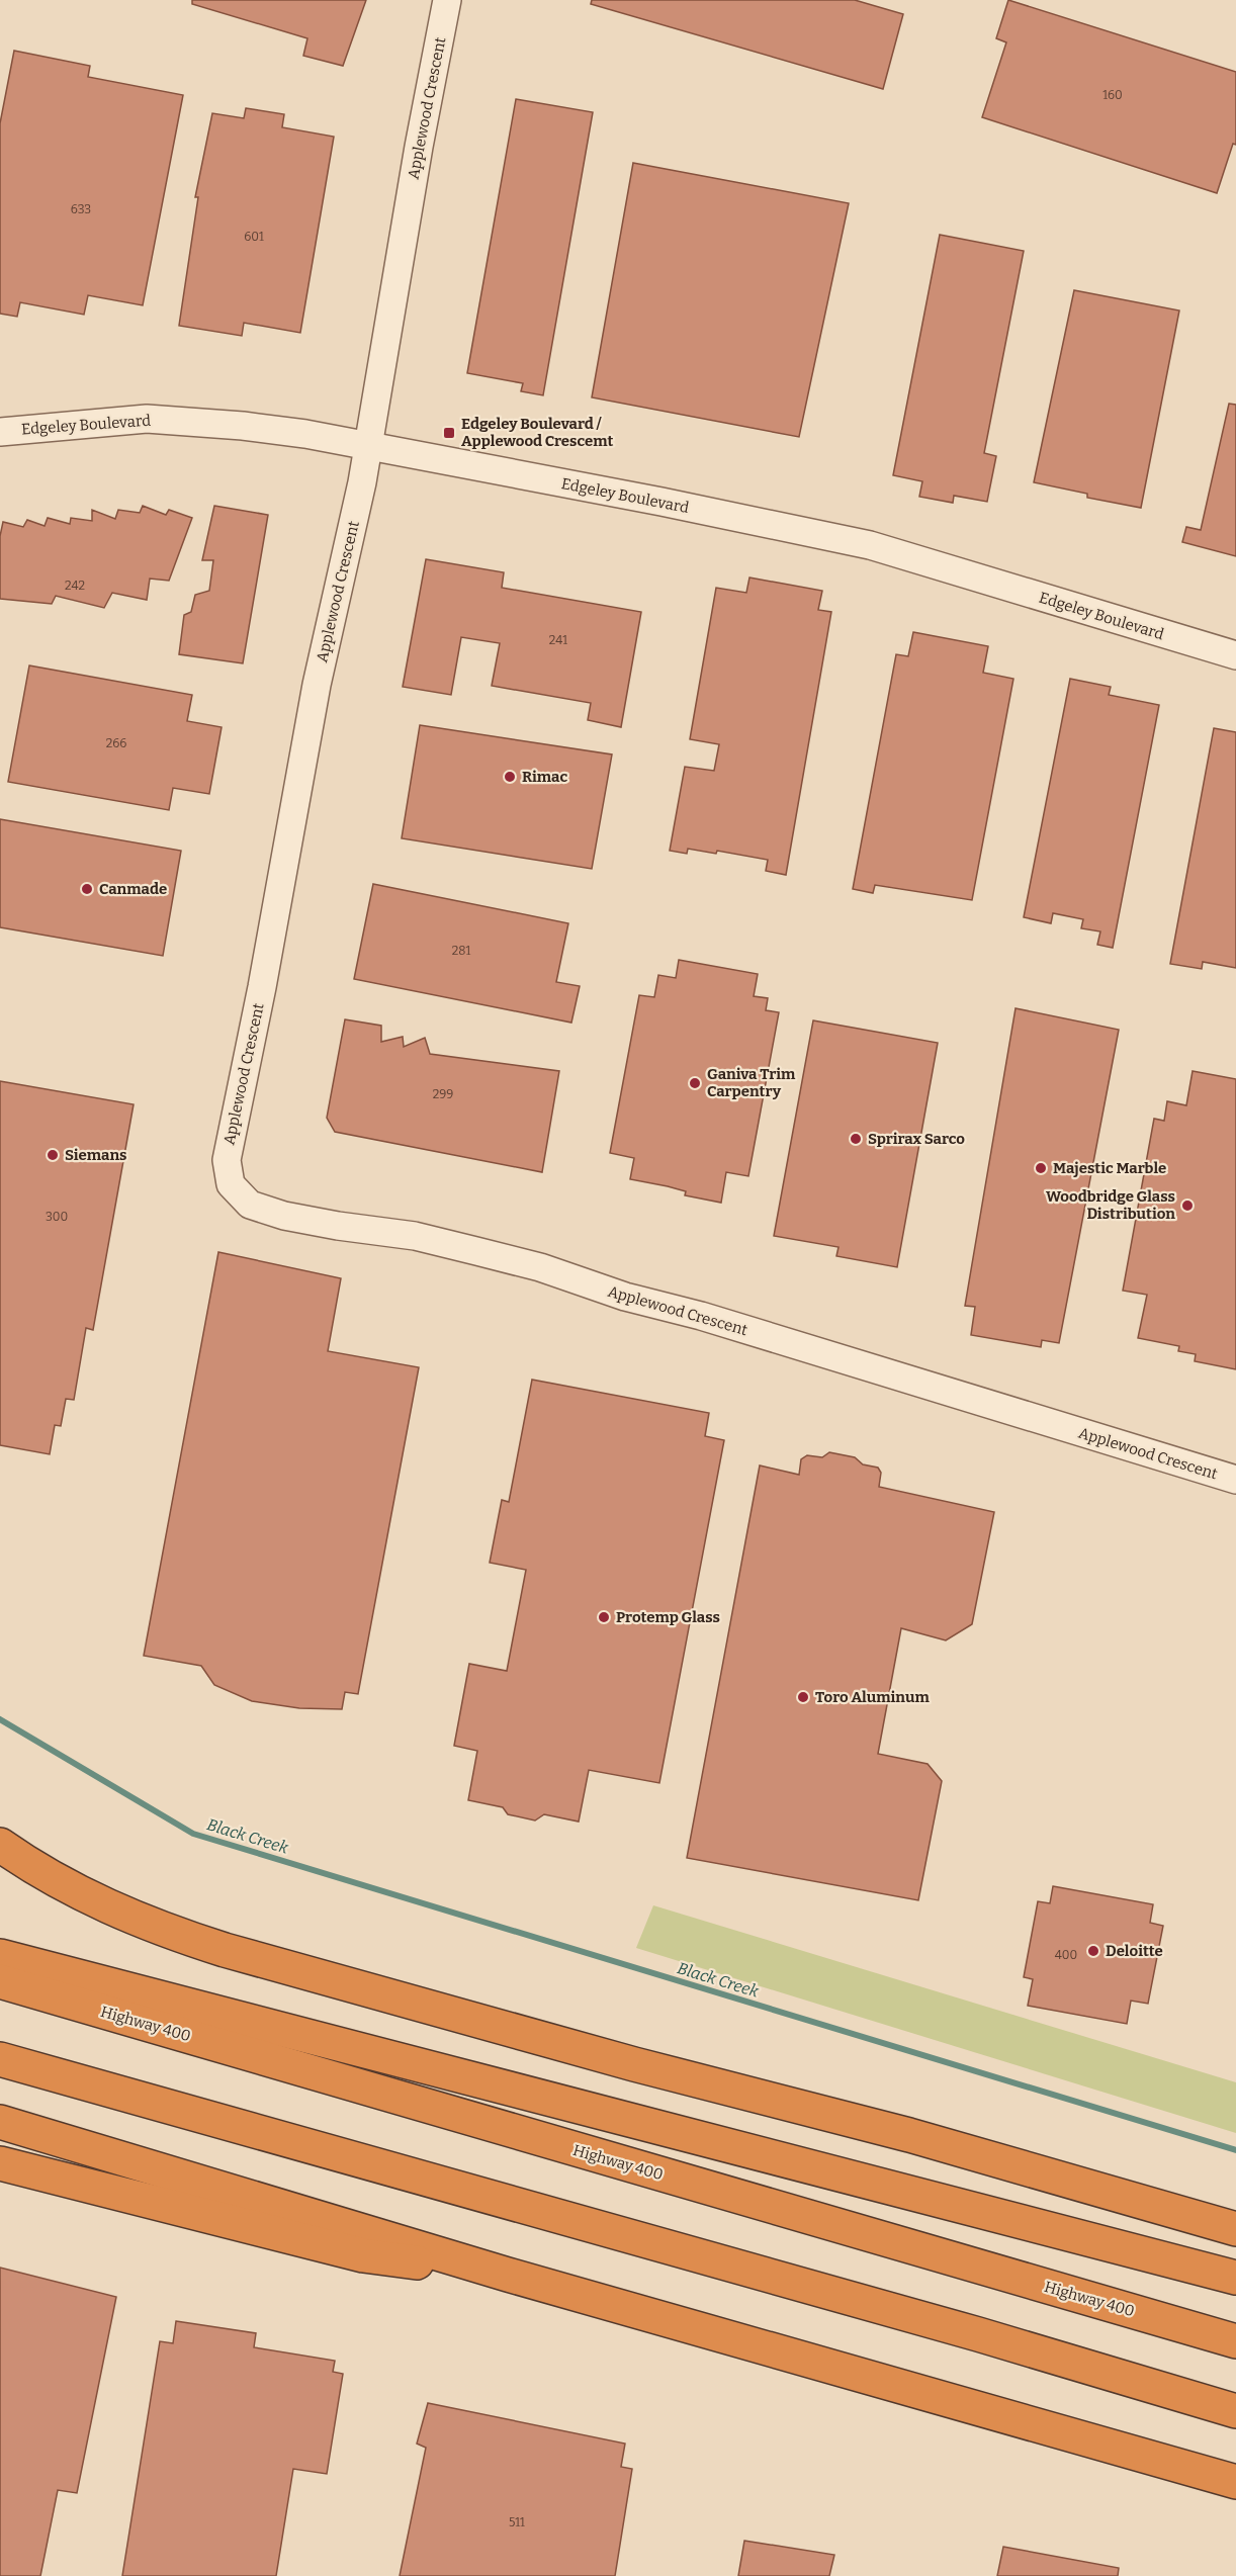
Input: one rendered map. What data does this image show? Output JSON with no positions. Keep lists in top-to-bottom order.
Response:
{
  "streets": {
    "highway": ["Highway 400"],
    "street": ["Applewood Crescent", "Edgeley Boulevard"]
  },
  "crossings": [
    ["Applewood Crescent", "Edgeley Boulevard"]
  ],
  "water": ["Black Creek"],
  "places": {
    "transit": ["Edgeley Boulevard / Applewood Crescemt"],
    "other": [
      "Rimac",
      "Canmade",
      "Ganiva Trim Carpentry",
      "Sprirax Sarco",
      "Siemans",
      "Majestic Marble",
      "Woodbridge Glass Distribution",
      "Protemp Glass",
      "Toro Aluminum",
      "Deloitte"
    ]
  },
  "house_numbers": [
    "160",
    "633",
    "601",
    "242",
    "241",
    "266",
    "281",
    "299",
    "300",
    "400",
    "511"
  ]
}
